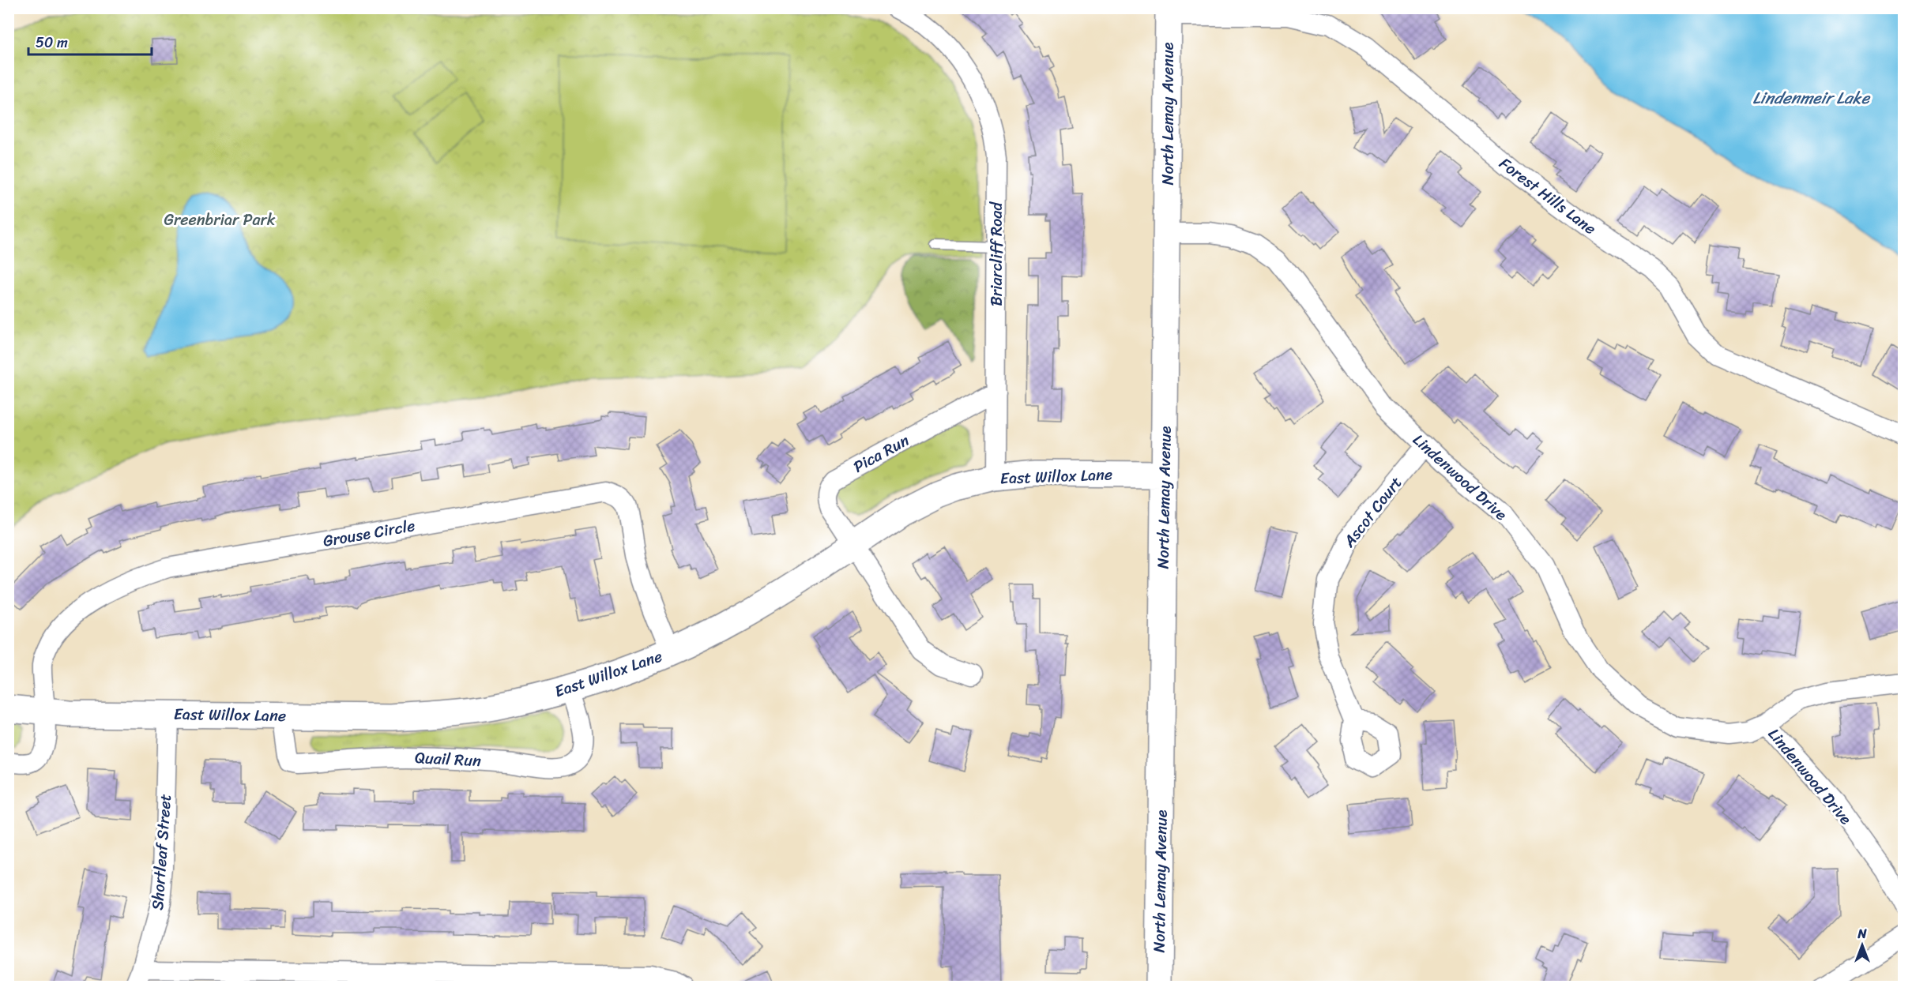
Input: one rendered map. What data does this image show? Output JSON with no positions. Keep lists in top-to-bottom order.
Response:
{
  "streets": {
    "main road": ["North Lemay Avenue", "East Willox Lane"],
    "street": [
      "Forest Hills Lane",
      "Briarcliff Road",
      "Pica Run",
      "Lindenwood Drive",
      "Ascot Court",
      "Grouse Circle",
      "Quail Run",
      "Shortleaf Street"
    ]
  },
  "crossings": [
    ["North Lemay Avenue", "Forest Hills Lane"],
    ["North Lemay Avenue", "East Willox Lane"],
    ["North Lemay Avenue", "Lindenwood Drive"],
    ["Briarcliff Road", "Pica Run"],
    ["Briarcliff Road", "East Willox Lane"],
    ["Pica Run", "East Willox Lane"],
    ["East Willox Lane", "Grouse Circle"],
    ["East Willox Lane", "Quail Run"],
    ["East Willox Lane", "Shortleaf Street"],
    ["Lindenwood Drive", "Ascot Court"]
  ],
  "water": ["Lindenmeir Lake"],
  "parks": ["Greenbriar Park"],
  "scale_bar": "50 m",
  "north": "top"
}
